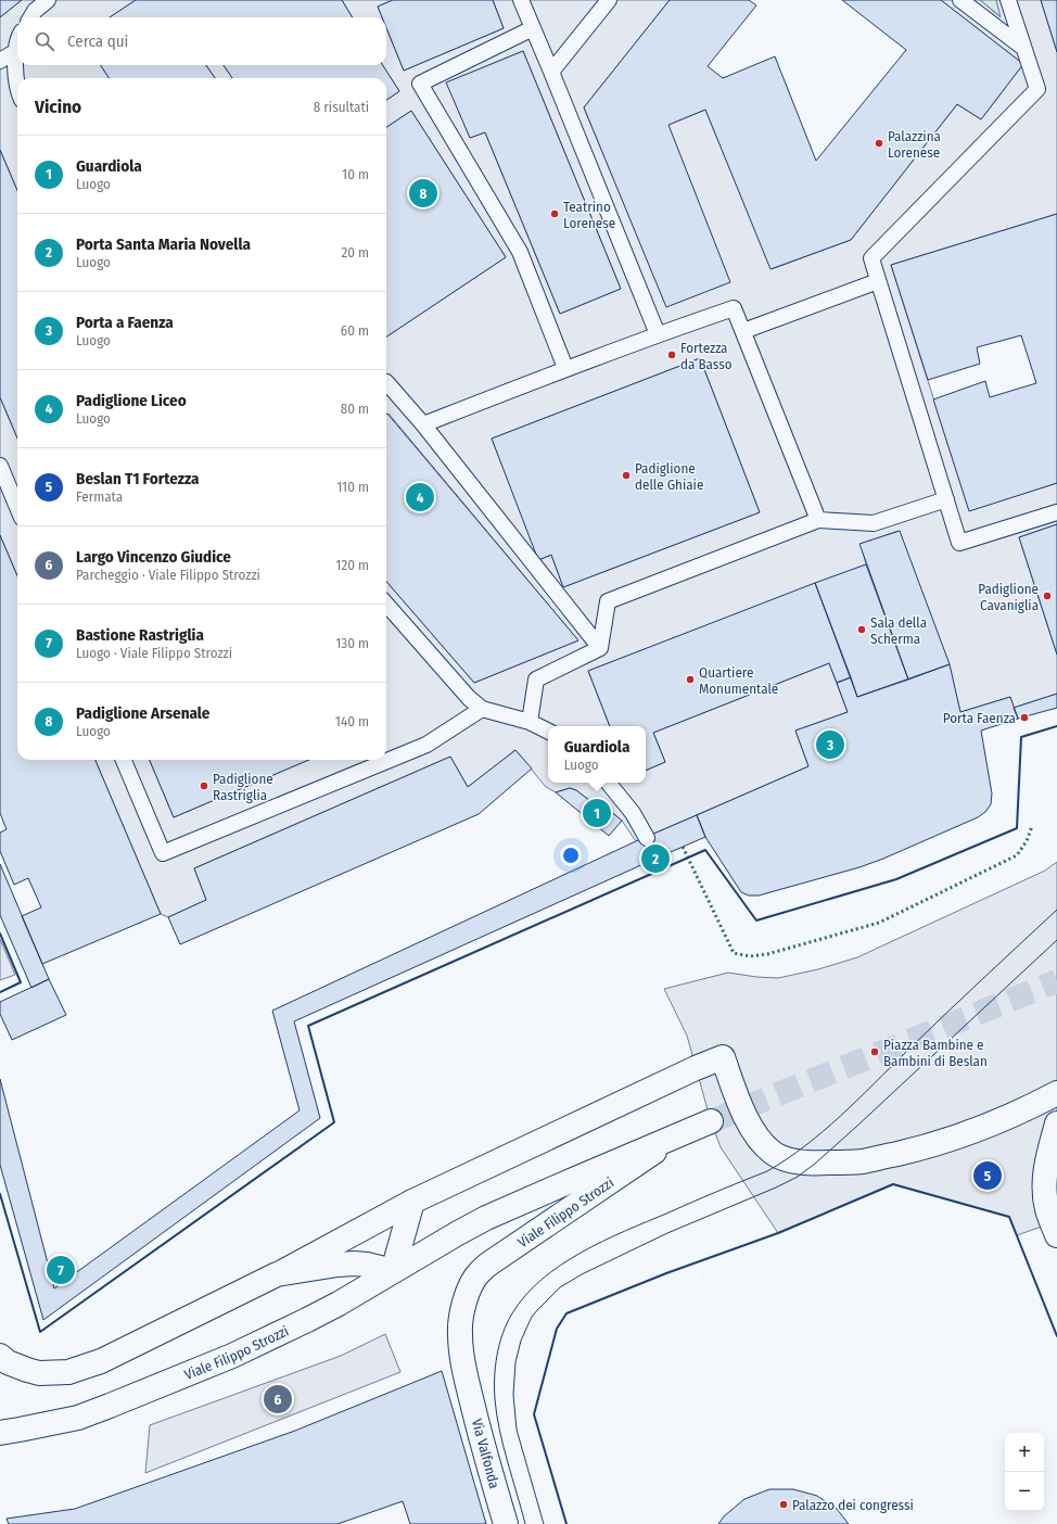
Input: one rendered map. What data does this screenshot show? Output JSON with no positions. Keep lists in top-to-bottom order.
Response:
{
  "streets": {
    "street": ["Viale Filippo Strozzi", "Via Valfonda"]
  },
  "crossings": [
    ["Viale Filippo Strozzi", "Via Valfonda"]
  ],
  "places": [
    "Palazzina Lorenese",
    "Teatrino Lorenese",
    "Fortezza da Basso",
    "Padiglione delle Ghiaie",
    "Padiglione Cavaniglia",
    "Sala della Scherma",
    "Quartiere Monumentale",
    "Porta Faenza",
    "Padiglione Rastriglia",
    "Piazza Bambine e Bambini di Beslan",
    "Palazzo dei congressi"
  ],
  "page": {
    "search": "Cerca qui",
    "heading": ["Vicino", "8 risultati"],
    "list": [
      {
        "mark": "1",
        "name": "Guardiola",
        "note": "Luogo",
        "value": "10 m"
      },
      {
        "mark": "2",
        "name": "Porta Santa Maria Novella",
        "note": "Luogo",
        "value": "20 m"
      },
      {
        "mark": "3",
        "name": "Porta a Faenza",
        "note": "Luogo",
        "value": "60 m"
      },
      {
        "mark": "4",
        "name": "Padiglione Liceo",
        "note": "Luogo",
        "value": "80 m"
      },
      {
        "mark": "5",
        "name": "Beslan T1 Fortezza",
        "note": "Fermata",
        "value": "110 m"
      },
      {
        "mark": "6",
        "name": "Largo Vincenzo Giudice",
        "note": "Parcheggio · Viale Filippo Strozzi",
        "value": "120 m"
      },
      {
        "mark": "7",
        "name": "Bastione Rastriglia",
        "note": "Luogo · Viale Filippo Strozzi",
        "value": "130 m"
      },
      {
        "mark": "8",
        "name": "Padiglione Arsenale",
        "note": "Luogo",
        "value": "140 m"
      }
    ],
    "pins": [
      "8",
      "4",
      "3",
      "1",
      "2",
      "5",
      "7",
      "6"
    ],
    "popup": ["Guardiola", "Luogo"],
    "map_buttons": ["+", "−"]
  }
}
